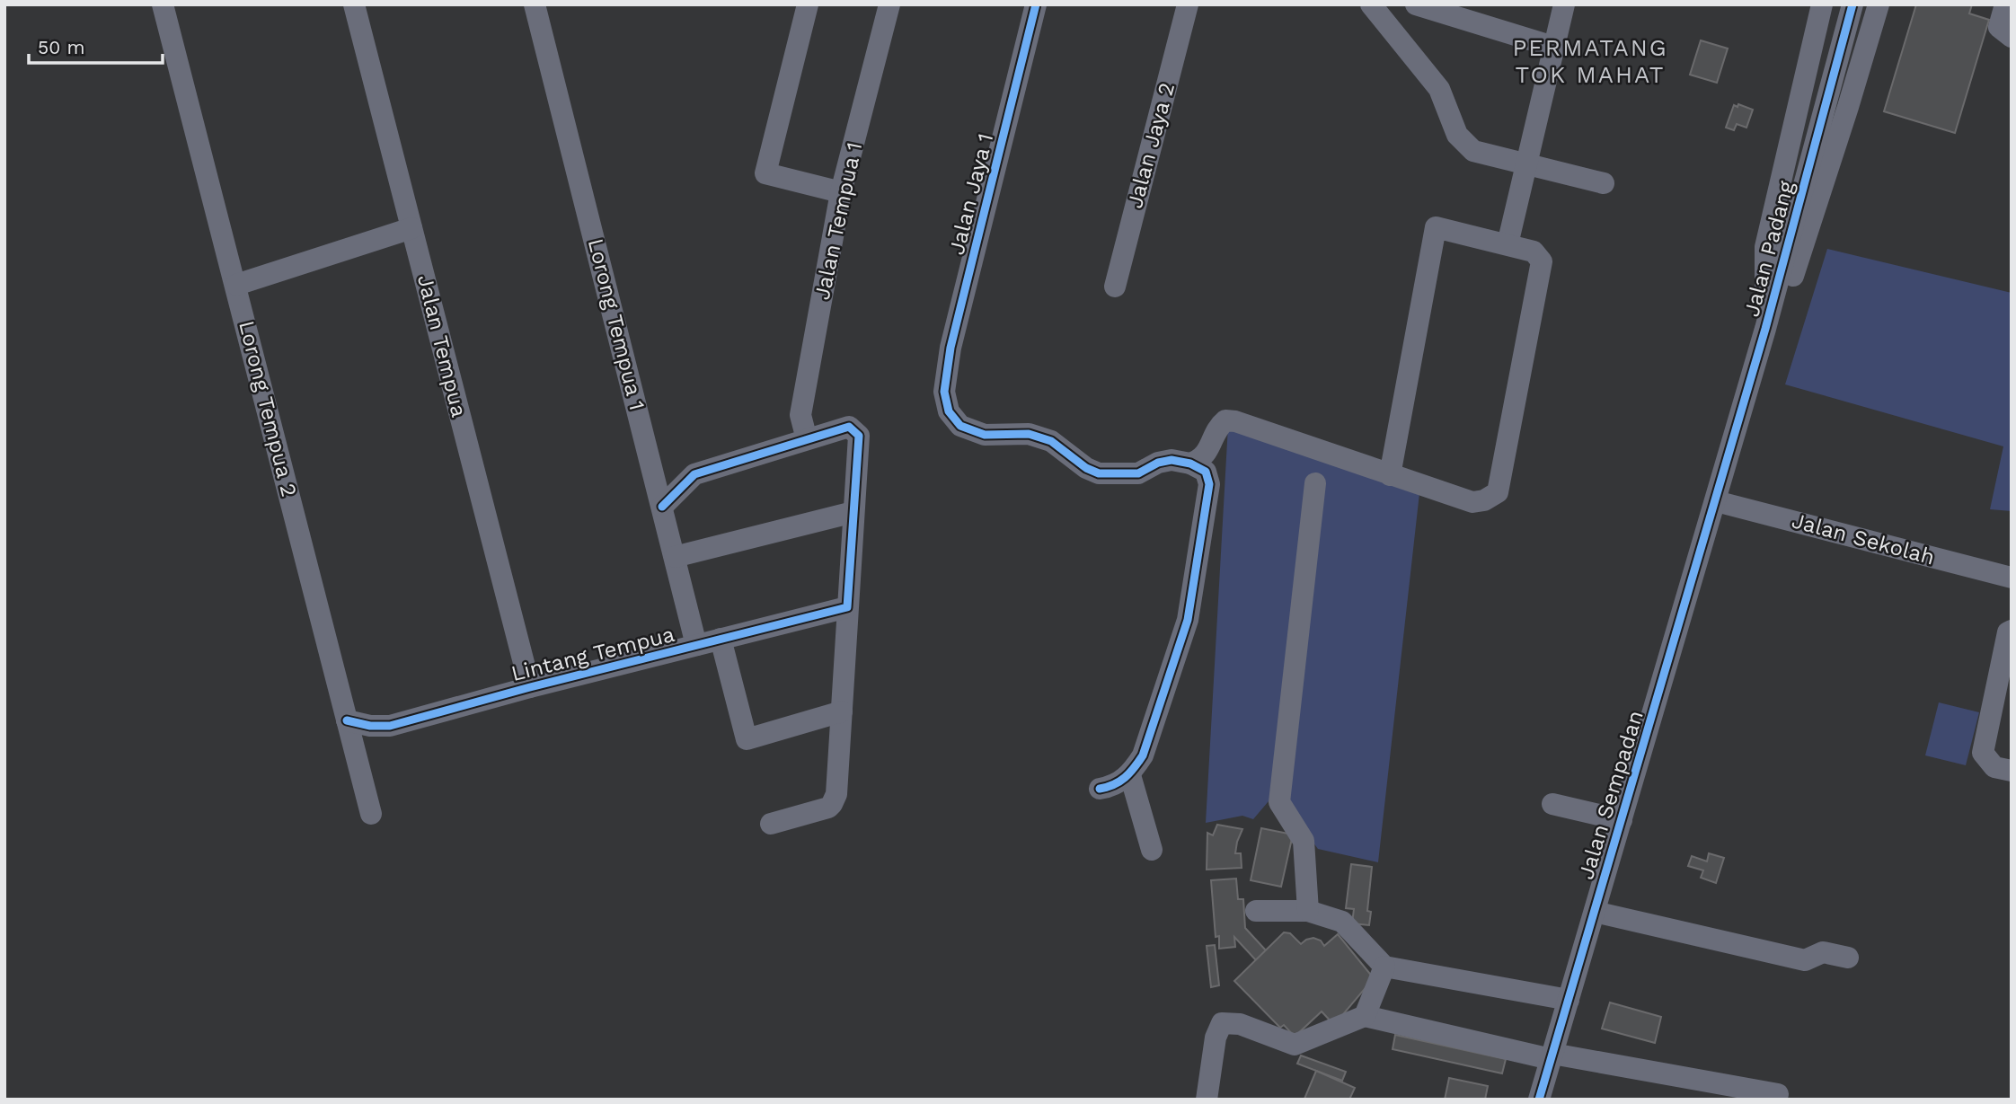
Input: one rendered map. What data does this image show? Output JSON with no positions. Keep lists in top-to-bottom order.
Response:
{
  "streets": {
    "street": [
      "Jalan Jaya 2",
      "Jalan Jaya 1",
      "Jalan Tempua 1",
      "Jalan Padang",
      "Lorong Tempua 1",
      "Jalan Tempua",
      "Lorong Tempua 2",
      "Jalan Sekolah",
      "Lintang Tempua",
      "Jalan Sempadan"
    ]
  },
  "crossings": [
    ["Jalan Padang", "Jalan Sekolah"],
    ["Jalan Padang", "Jalan Sempadan"],
    ["Lorong Tempua 1", "Lintang Tempua"],
    ["Jalan Tempua", "Lintang Tempua"],
    ["Lorong Tempua 2", "Lintang Tempua"],
    ["Jalan Sekolah", "Jalan Sempadan"]
  ],
  "districts": ["PERMATANG TOK MAHAT"],
  "scale_bar": "50 m"
}
